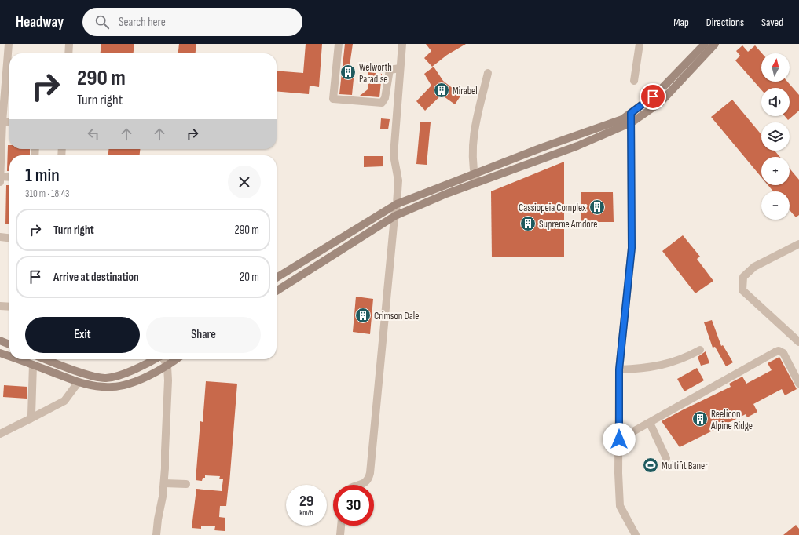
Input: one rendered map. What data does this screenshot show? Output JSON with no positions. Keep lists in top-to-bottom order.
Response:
{
  "places": {
    "building": [
      "Welworth Paradise",
      "Mirabel",
      "Cassiopeia Complex",
      "Supreme Amdore",
      "Crimson Dale",
      "Reelicon Alpine Ridge"
    ],
    "sports": ["Multifit Baner"]
  },
  "north": "top",
  "page": {
    "header": "Headway",
    "search": "Search here",
    "nav": ["Map", "Directions", "Saved"],
    "map_buttons": ["+", "−"],
    "turn": ["290 m", "Turn right"],
    "heading": ["1 min", "310 m · 18:43"],
    "list": [
      {
        "name": "Turn right",
        "value": "290 m"
      },
      {
        "name": "Arrive at destination",
        "value": "20 m"
      }
    ],
    "buttons": ["Exit", "Share"],
    "speed": "29 km/h",
    "limit": "30"
  }
}
